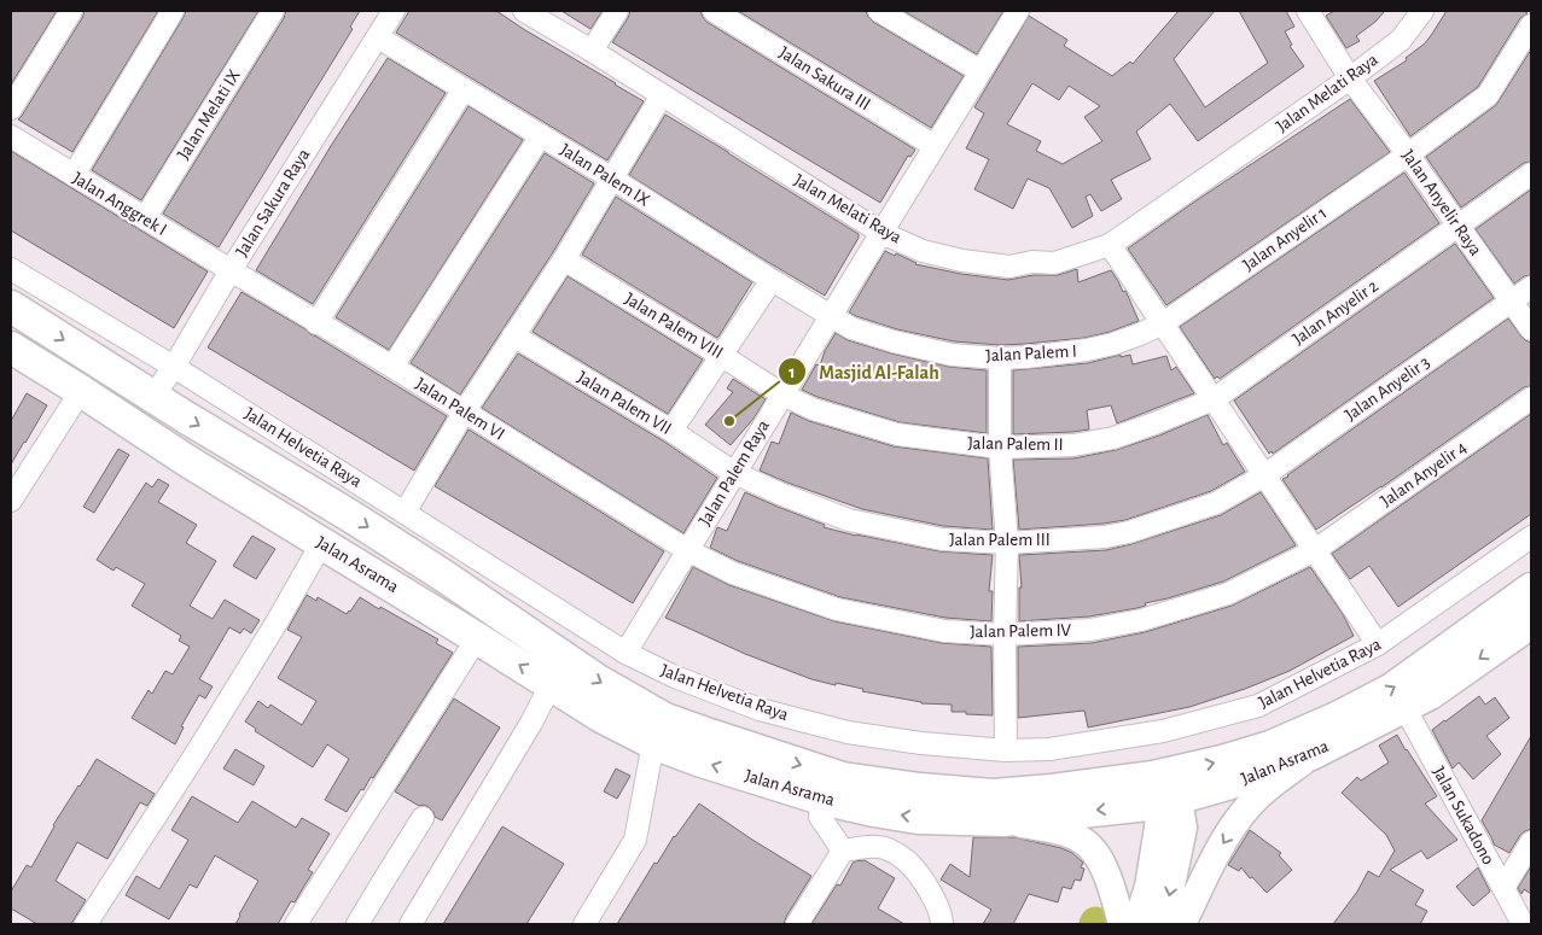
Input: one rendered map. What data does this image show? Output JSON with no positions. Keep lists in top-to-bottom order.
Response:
{
  "streets": {
    "highway": ["Jalan Asrama"],
    "street": [
      "Jalan Sakura III",
      "Jalan Melati Raya",
      "Jalan Melati IX",
      "Jalan Palem IX",
      "Jalan Sakura Raya",
      "Jalan Anyelir Raya",
      "Jalan Anggrek I",
      "Jalan Anyelir 1",
      "Jalan Anyelir 2",
      "Jalan Palem VIII",
      "Jalan Palem I",
      "Jalan Anyelir 3",
      "Jalan Palem VII",
      "Jalan Palem VI",
      "Jalan Palem II",
      "Jalan Helvetia Raya",
      "Jalan Palem Raya",
      "Jalan Anyelir 4",
      "Jalan Palem III",
      "Jalan Palem IV",
      "Jalan Sukadono"
    ]
  },
  "crossings": [
    ["Jalan Sakura III", "Jalan Palem Raya"],
    ["Jalan Melati Raya", "Jalan Anyelir Raya"],
    ["Jalan Melati Raya", "Jalan Palem Raya"],
    ["Jalan Melati IX", "Jalan Anggrek I"],
    ["Jalan Palem IX", "Jalan Sakura Raya"],
    ["Jalan Palem IX", "Jalan Palem I"],
    ["Jalan Palem IX", "Jalan Palem Raya"],
    ["Jalan Sakura Raya", "Jalan Anggrek I"],
    ["Jalan Sakura Raya", "Jalan Palem VI"],
    ["Jalan Sakura Raya", "Jalan Helvetia Raya"],
    ["Jalan Sakura Raya", "Jalan Asrama"],
    ["Jalan Anyelir Raya", "Jalan Anyelir 1"],
    ["Jalan Anyelir Raya", "Jalan Anyelir 2"],
    ["Jalan Anyelir Raya", "Jalan Anyelir 3"],
    ["Jalan Anggrek I", "Jalan Palem VI"],
    ["Jalan Anyelir 1", "Jalan Palem I"],
    ["Jalan Anyelir 2", "Jalan Palem II"],
    ["Jalan Palem VIII", "Jalan Palem II"],
    ["Jalan Palem VIII", "Jalan Palem Raya"],
    ["Jalan Palem I", "Jalan Palem Raya"],
    ["Jalan Anyelir 3", "Jalan Palem III"],
    ["Jalan Palem VII", "Jalan Palem Raya"],
    ["Jalan Palem VII", "Jalan Palem III"],
    ["Jalan Palem VI", "Jalan Palem Raya"],
    ["Jalan Palem VI", "Jalan Palem IV"],
    ["Jalan Palem II", "Jalan Palem Raya"],
    ["Jalan Helvetia Raya", "Jalan Palem Raya"],
    ["Jalan Palem Raya", "Jalan Palem III"],
    ["Jalan Palem Raya", "Jalan Palem IV"],
    ["Jalan Anyelir 4", "Jalan Palem IV"],
    ["Jalan Asrama", "Jalan Sukadono"]
  ],
  "places": ["Masjid Al-Falah"]
}
